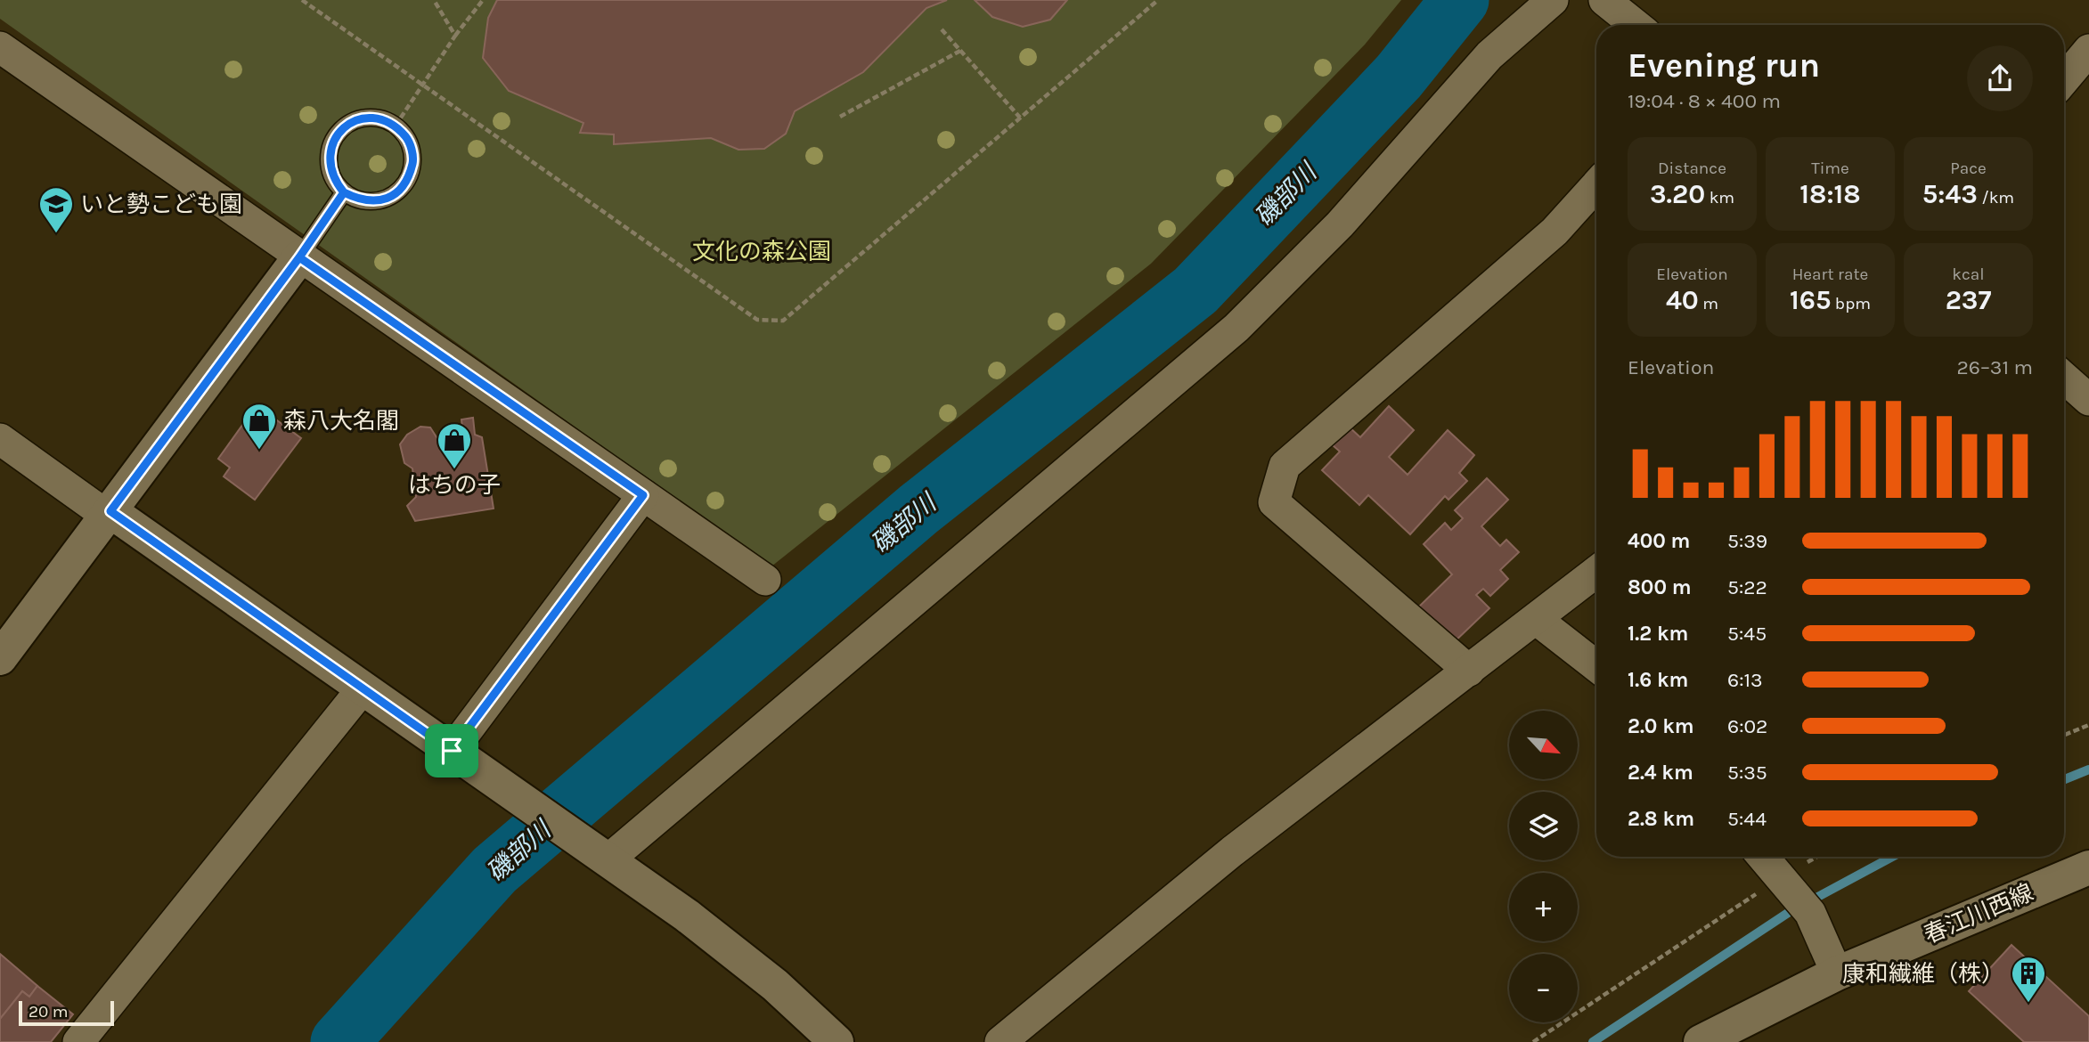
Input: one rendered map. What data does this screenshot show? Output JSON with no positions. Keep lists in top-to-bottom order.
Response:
{
  "streets": {
    "street": ["春江川西線"]
  },
  "water": ["磯部川"],
  "parks": ["文化の森公園"],
  "places": {
    "school or university": ["いと勢こども園"],
    "shop": ["森八大名閣", "はちの子"],
    "building": ["康和繊維（株）"]
  },
  "scale_bar": "20 m",
  "north": "bottom right",
  "page": {
    "heading": ["Evening run", "19:04 · 8 × 400 m"],
    "stats": [
      ["Distance", "3.20 km"],
      ["Time", "18:18"],
      ["Pace", "5:43 /km"],
      ["Elevation", "40 m"],
      ["Heart rate", "165 bpm"],
      ["kcal", "237"]
    ],
    "chart": ["Elevation", "26–31 m"],
    "list": [
      {
        "name": "400 m",
        "note": "5:39"
      },
      {
        "name": "800 m",
        "note": "5:22"
      },
      {
        "name": "1.2 km",
        "note": "5:45"
      },
      {
        "name": "1.6 km",
        "note": "6:13"
      },
      {
        "name": "2.0 km",
        "note": "6:02"
      },
      {
        "name": "2.4 km",
        "note": "5:35"
      },
      {
        "name": "2.8 km",
        "note": "5:44"
      }
    ],
    "map_buttons": ["+", "−"],
    "scale": "20 m"
  }
}
